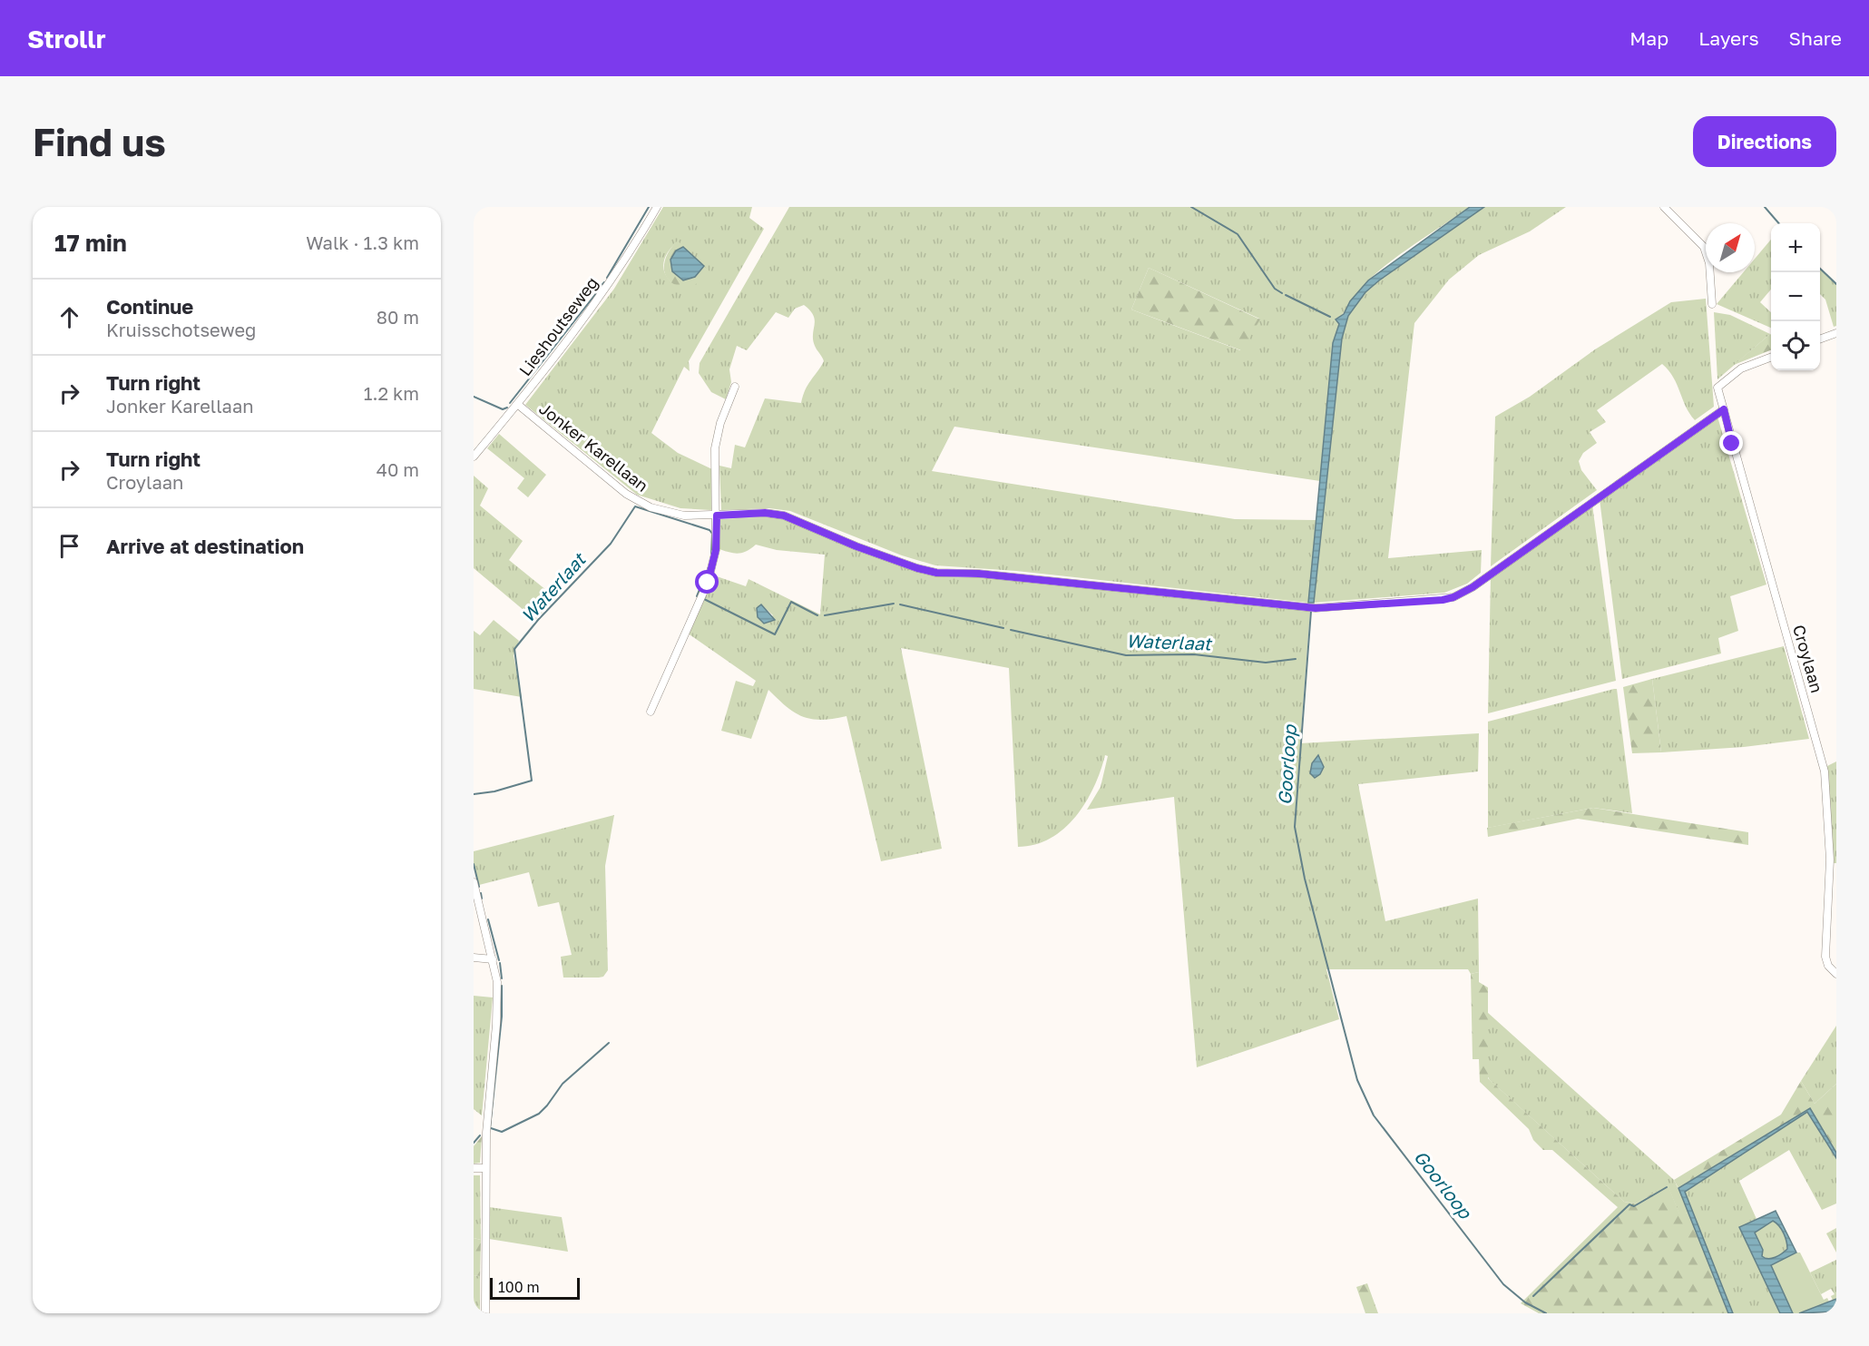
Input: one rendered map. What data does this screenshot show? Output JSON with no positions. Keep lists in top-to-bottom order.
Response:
{
  "streets": {
    "street": ["Lieshoutseweg", "Jonker Karellaan", "Croylaan"]
  },
  "crossings": [
    ["Lieshoutseweg", "Jonker Karellaan"],
    ["Jonker Karellaan", "Croylaan"]
  ],
  "water": ["Waterlaat", "Goorloop"],
  "scale_bar": "100 m",
  "north": "top right",
  "page": {
    "header": "Strollr",
    "nav": ["Map", "Layers", "Share"],
    "buttons": "Directions",
    "title": "Find us",
    "heading": ["17 min", "Walk · 1.3 km"],
    "map_buttons": ["+", "−"],
    "list": [
      ["Continue", "Kruisschotseweg", "80 m"],
      ["Turn right", "Jonker Karellaan", "1.2 km"],
      ["Turn right", "Croylaan", "40 m"],
      "Arrive at destination"
    ],
    "scale": "100 m"
  }
}
